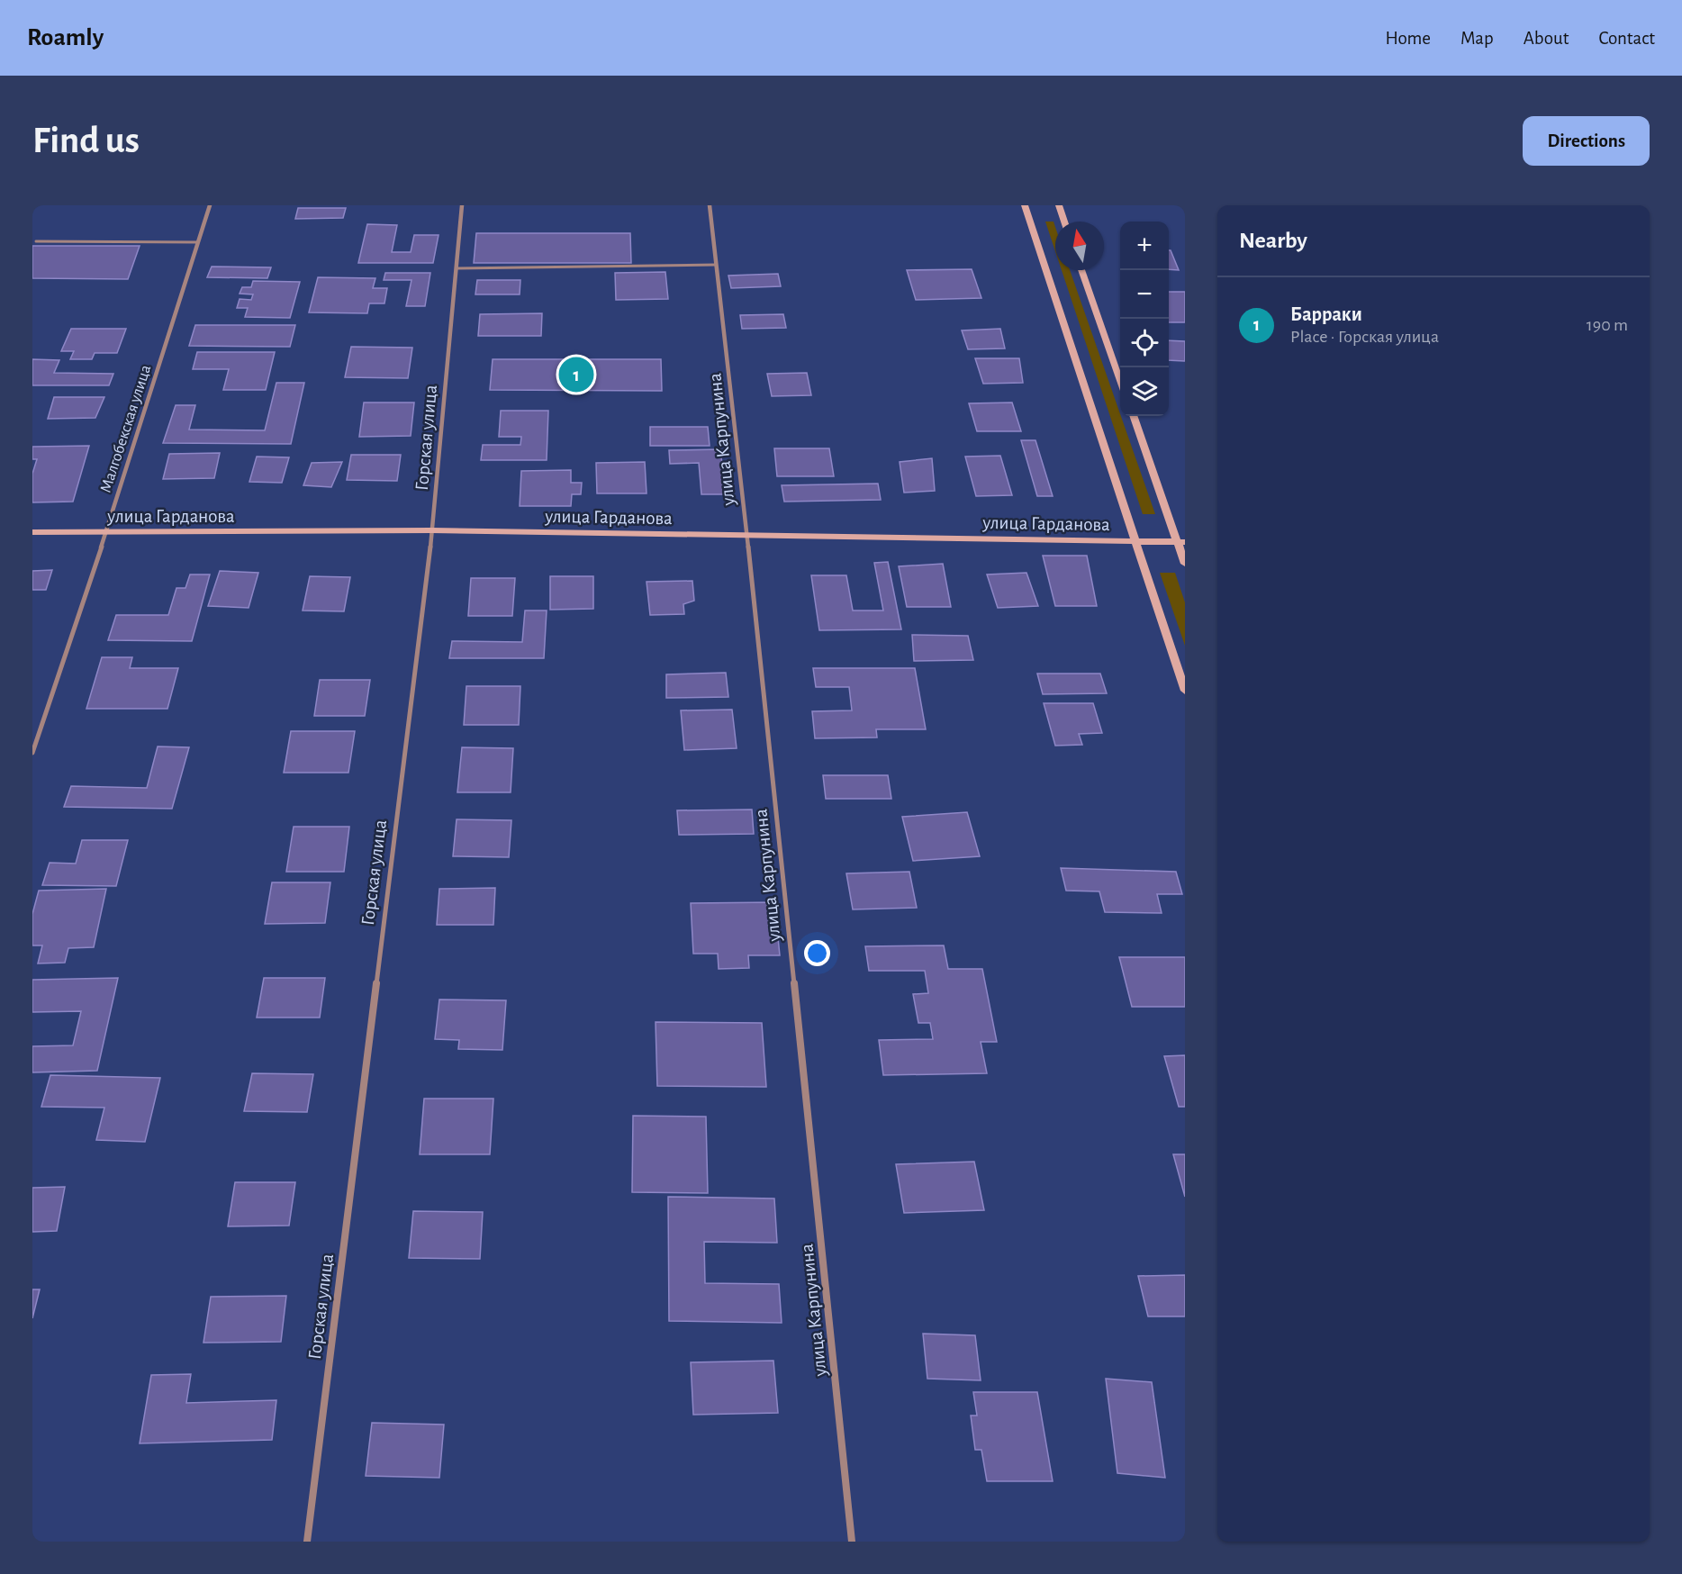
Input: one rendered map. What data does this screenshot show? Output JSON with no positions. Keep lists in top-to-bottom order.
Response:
{
  "streets": {
    "street": [
      "Малгобекская улица",
      "Горская улица",
      "улица Карпунина",
      "улица Гарданова"
    ]
  },
  "crossings": [
    ["Малгобекская улица", "улица Гарданова"],
    ["Горская улица", "улица Гарданова"],
    ["улица Карпунина", "улица Гарданова"]
  ],
  "north": "top",
  "page": {
    "header": "Roamly",
    "nav": [
      "Home",
      "Map",
      "About",
      "Contact"
    ],
    "buttons": "Directions",
    "title": "Find us",
    "heading": "Nearby",
    "map_buttons": ["+", "−"],
    "list": [
      {
        "mark": "1",
        "name": "Барраки",
        "note": "Place · Горская улица",
        "value": "190 m"
      }
    ],
    "pins": "1"
  }
}
